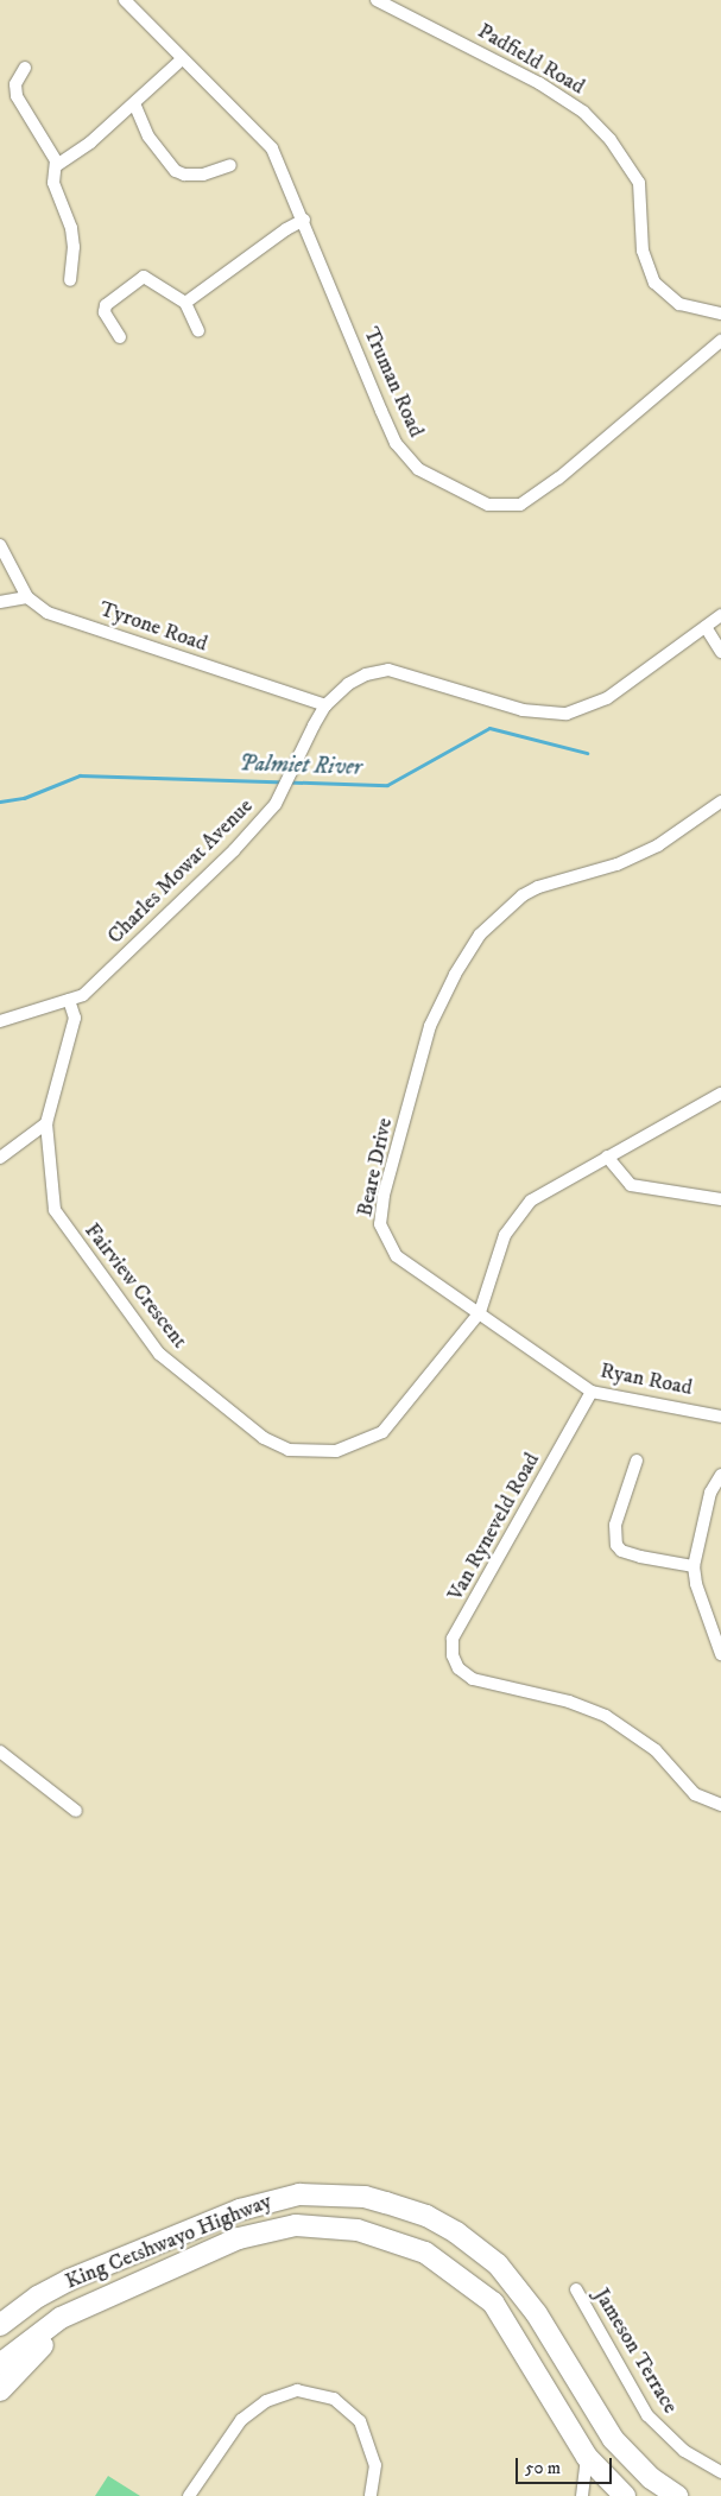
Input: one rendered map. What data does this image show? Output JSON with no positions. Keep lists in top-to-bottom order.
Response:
{
  "streets": {
    "highway": ["King Cetshwayo Highway"],
    "street": [
      "Padfield Road",
      "Truman Road",
      "Tyrone Road",
      "Charles Mowat Avenue",
      "Beare Drive",
      "Fairview Crescent",
      "Ryan Road",
      "Van Ryneveld Road",
      "Jameson Terrace"
    ]
  },
  "crossings": [
    ["Tyrone Road", "Charles Mowat Avenue"],
    ["Charles Mowat Avenue", "Fairview Crescent"],
    ["Beare Drive", "Fairview Crescent"],
    ["Beare Drive", "Ryan Road"],
    ["Fairview Crescent", "Ryan Road"],
    ["Ryan Road", "Van Ryneveld Road"]
  ],
  "water": ["Palmiet River"],
  "scale_bar": "50 m"
}
